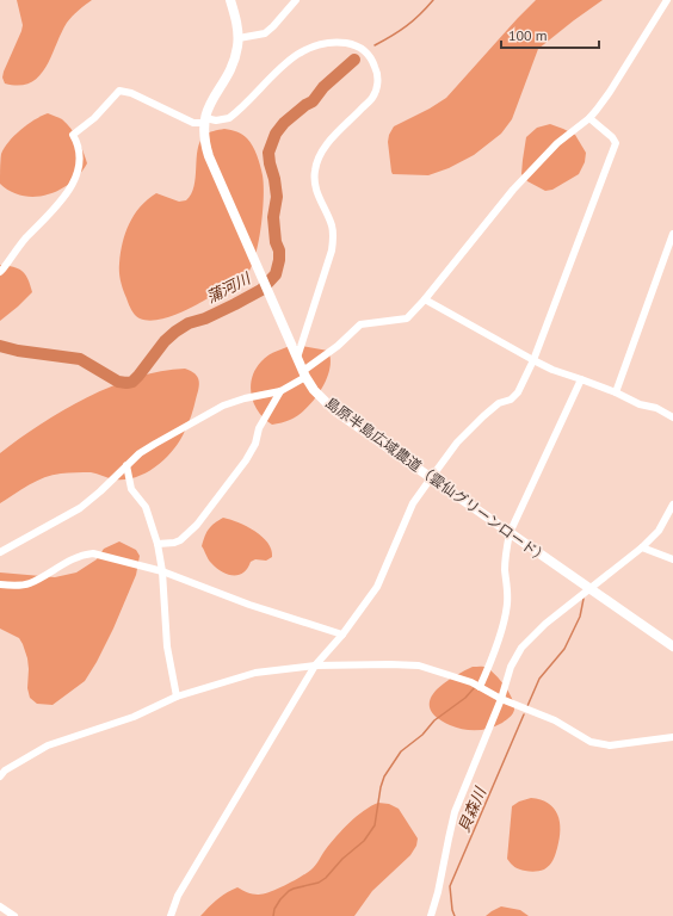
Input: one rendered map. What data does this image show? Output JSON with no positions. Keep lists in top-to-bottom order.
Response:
{
  "streets": {
    "street": ["島原半島広域農道（雲仙グリーンロード）"]
  },
  "water": ["蒲河川", "貝森川"],
  "scale_bar": "100 m"
}
